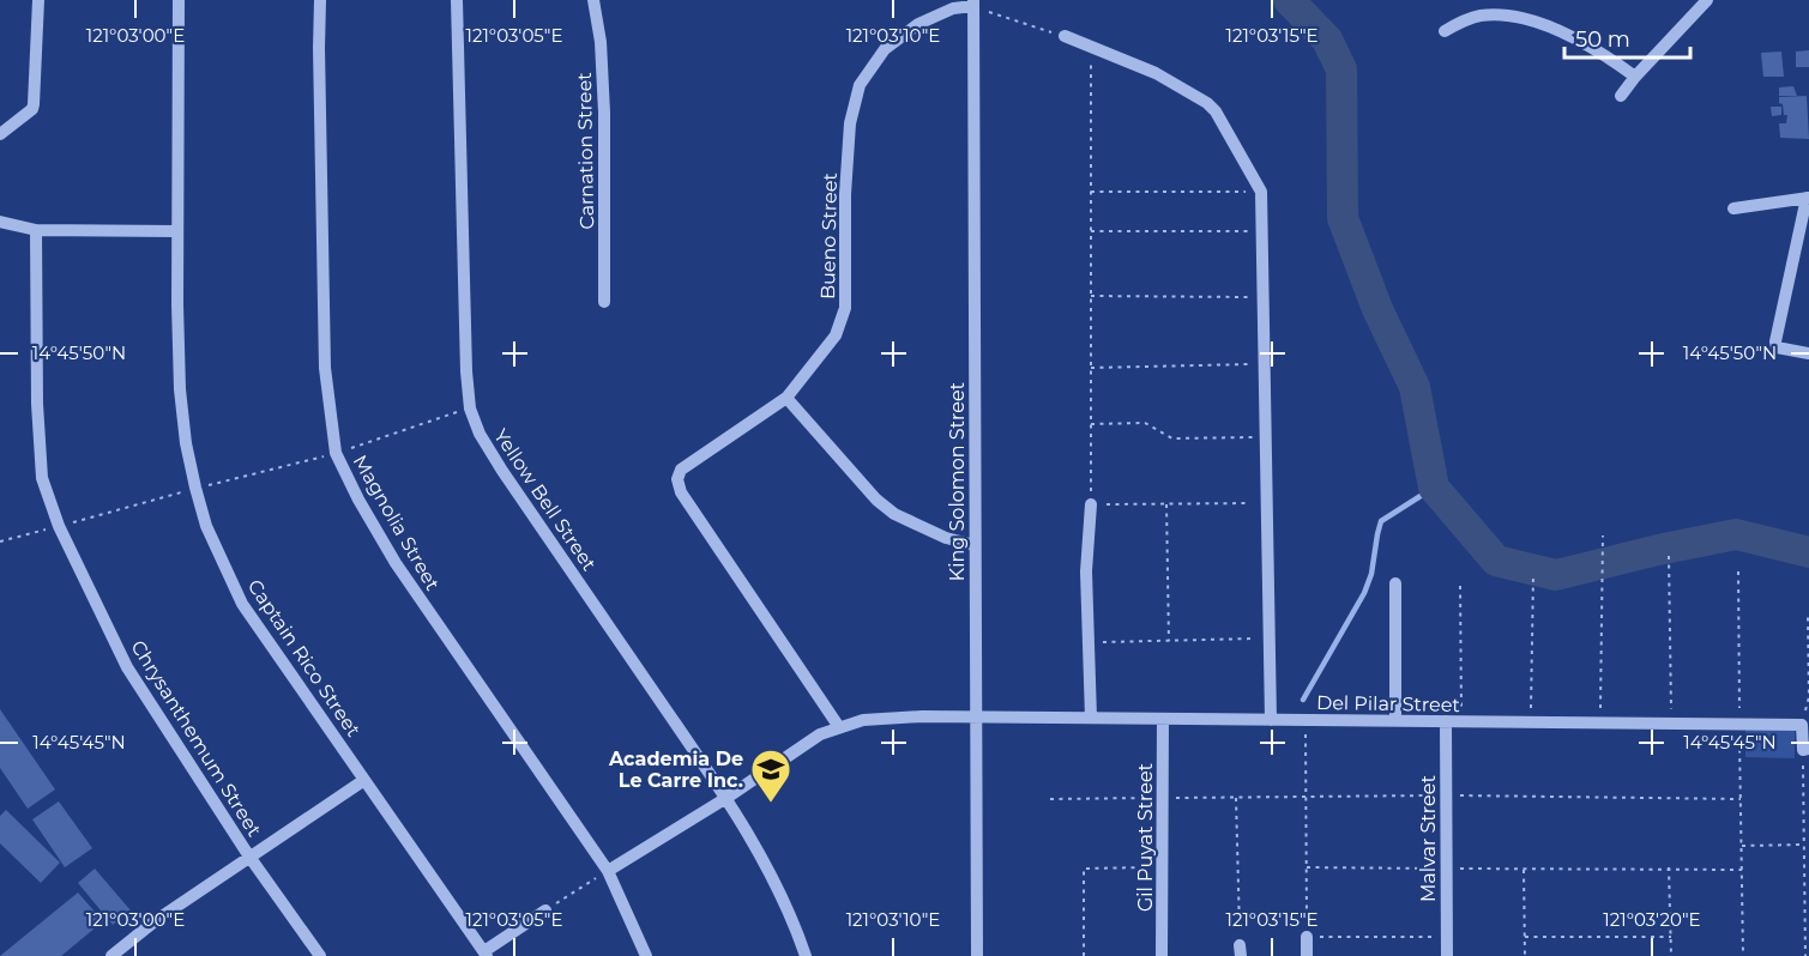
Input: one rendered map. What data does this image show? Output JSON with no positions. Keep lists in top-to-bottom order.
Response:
{
  "streets": {
    "street": [
      "Carnation Street",
      "Bueno Street",
      "King Solomon Street",
      "Yellow Bell Street",
      "Magnolia Street",
      "Captain Rico Street",
      "Del Pilar Street",
      "Chrysanthemum Street",
      "Gil Puyat Street",
      "Malvar Street"
    ]
  },
  "crossings": [
    ["Bueno Street", "King Solomon Street"],
    ["Bueno Street", "Del Pilar Street"],
    ["King Solomon Street", "Del Pilar Street"],
    ["Yellow Bell Street", "Del Pilar Street"],
    ["Magnolia Street", "Del Pilar Street"],
    ["Del Pilar Street", "Gil Puyat Street"],
    ["Del Pilar Street", "Malvar Street"]
  ],
  "places": {
    "school or university": ["Academia De Le Carre Inc."]
  },
  "scale_bar": "50 m",
  "coordinates": [
    "121°03'00\"E",
    "121°03'05\"E",
    "121°03'10\"E",
    "121°03'15\"E",
    "14°45'50\"N",
    "14°45'45\"N",
    "121°03'20\"E"
  ]
}
